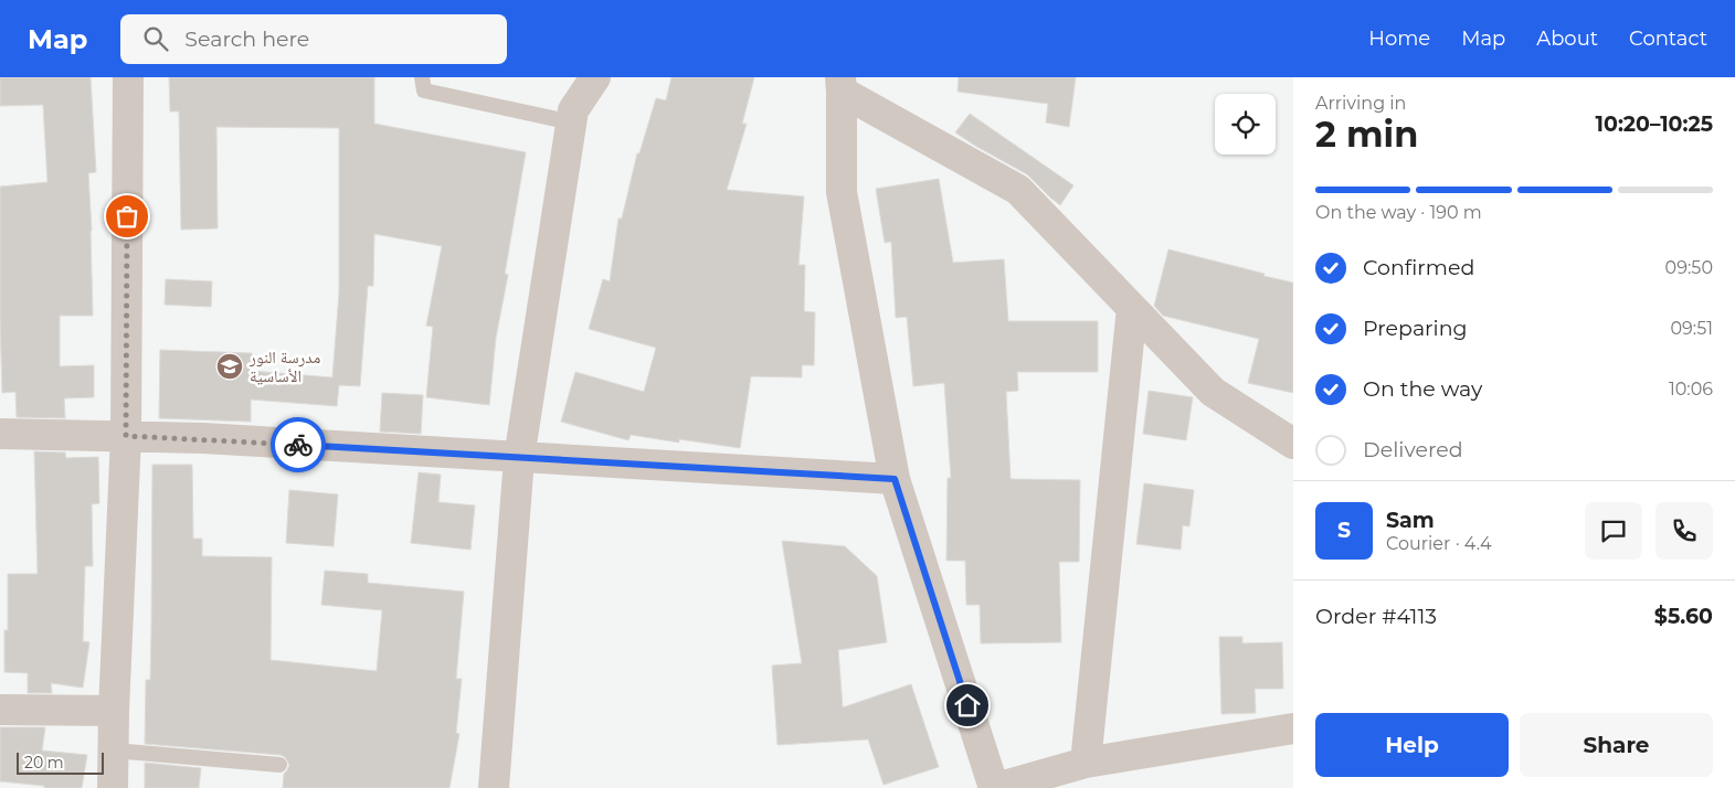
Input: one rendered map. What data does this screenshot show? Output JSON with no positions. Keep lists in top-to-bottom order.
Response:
{
  "places": {
    "school or university": ["مدرسة النور الأساسية"]
  },
  "scale_bar": "20 m",
  "page": {
    "header": "Map",
    "search": "Search here",
    "nav": [
      "Home",
      "Map",
      "About",
      "Contact"
    ],
    "heading": ["2 min", "Arriving in", "10:20–10:25"],
    "panel": [
      "Sam",
      "Courier · 4.4",
      "Order #4113",
      "$5.60"
    ],
    "bar": "On the way · 190 m",
    "list": [
      ["Confirmed", "09:50"],
      ["Preparing", "09:51"],
      ["On the way", "10:06"],
      "Delivered"
    ],
    "round": "S",
    "buttons": ["Help", "Share"],
    "scale": "20 m"
  }
}
